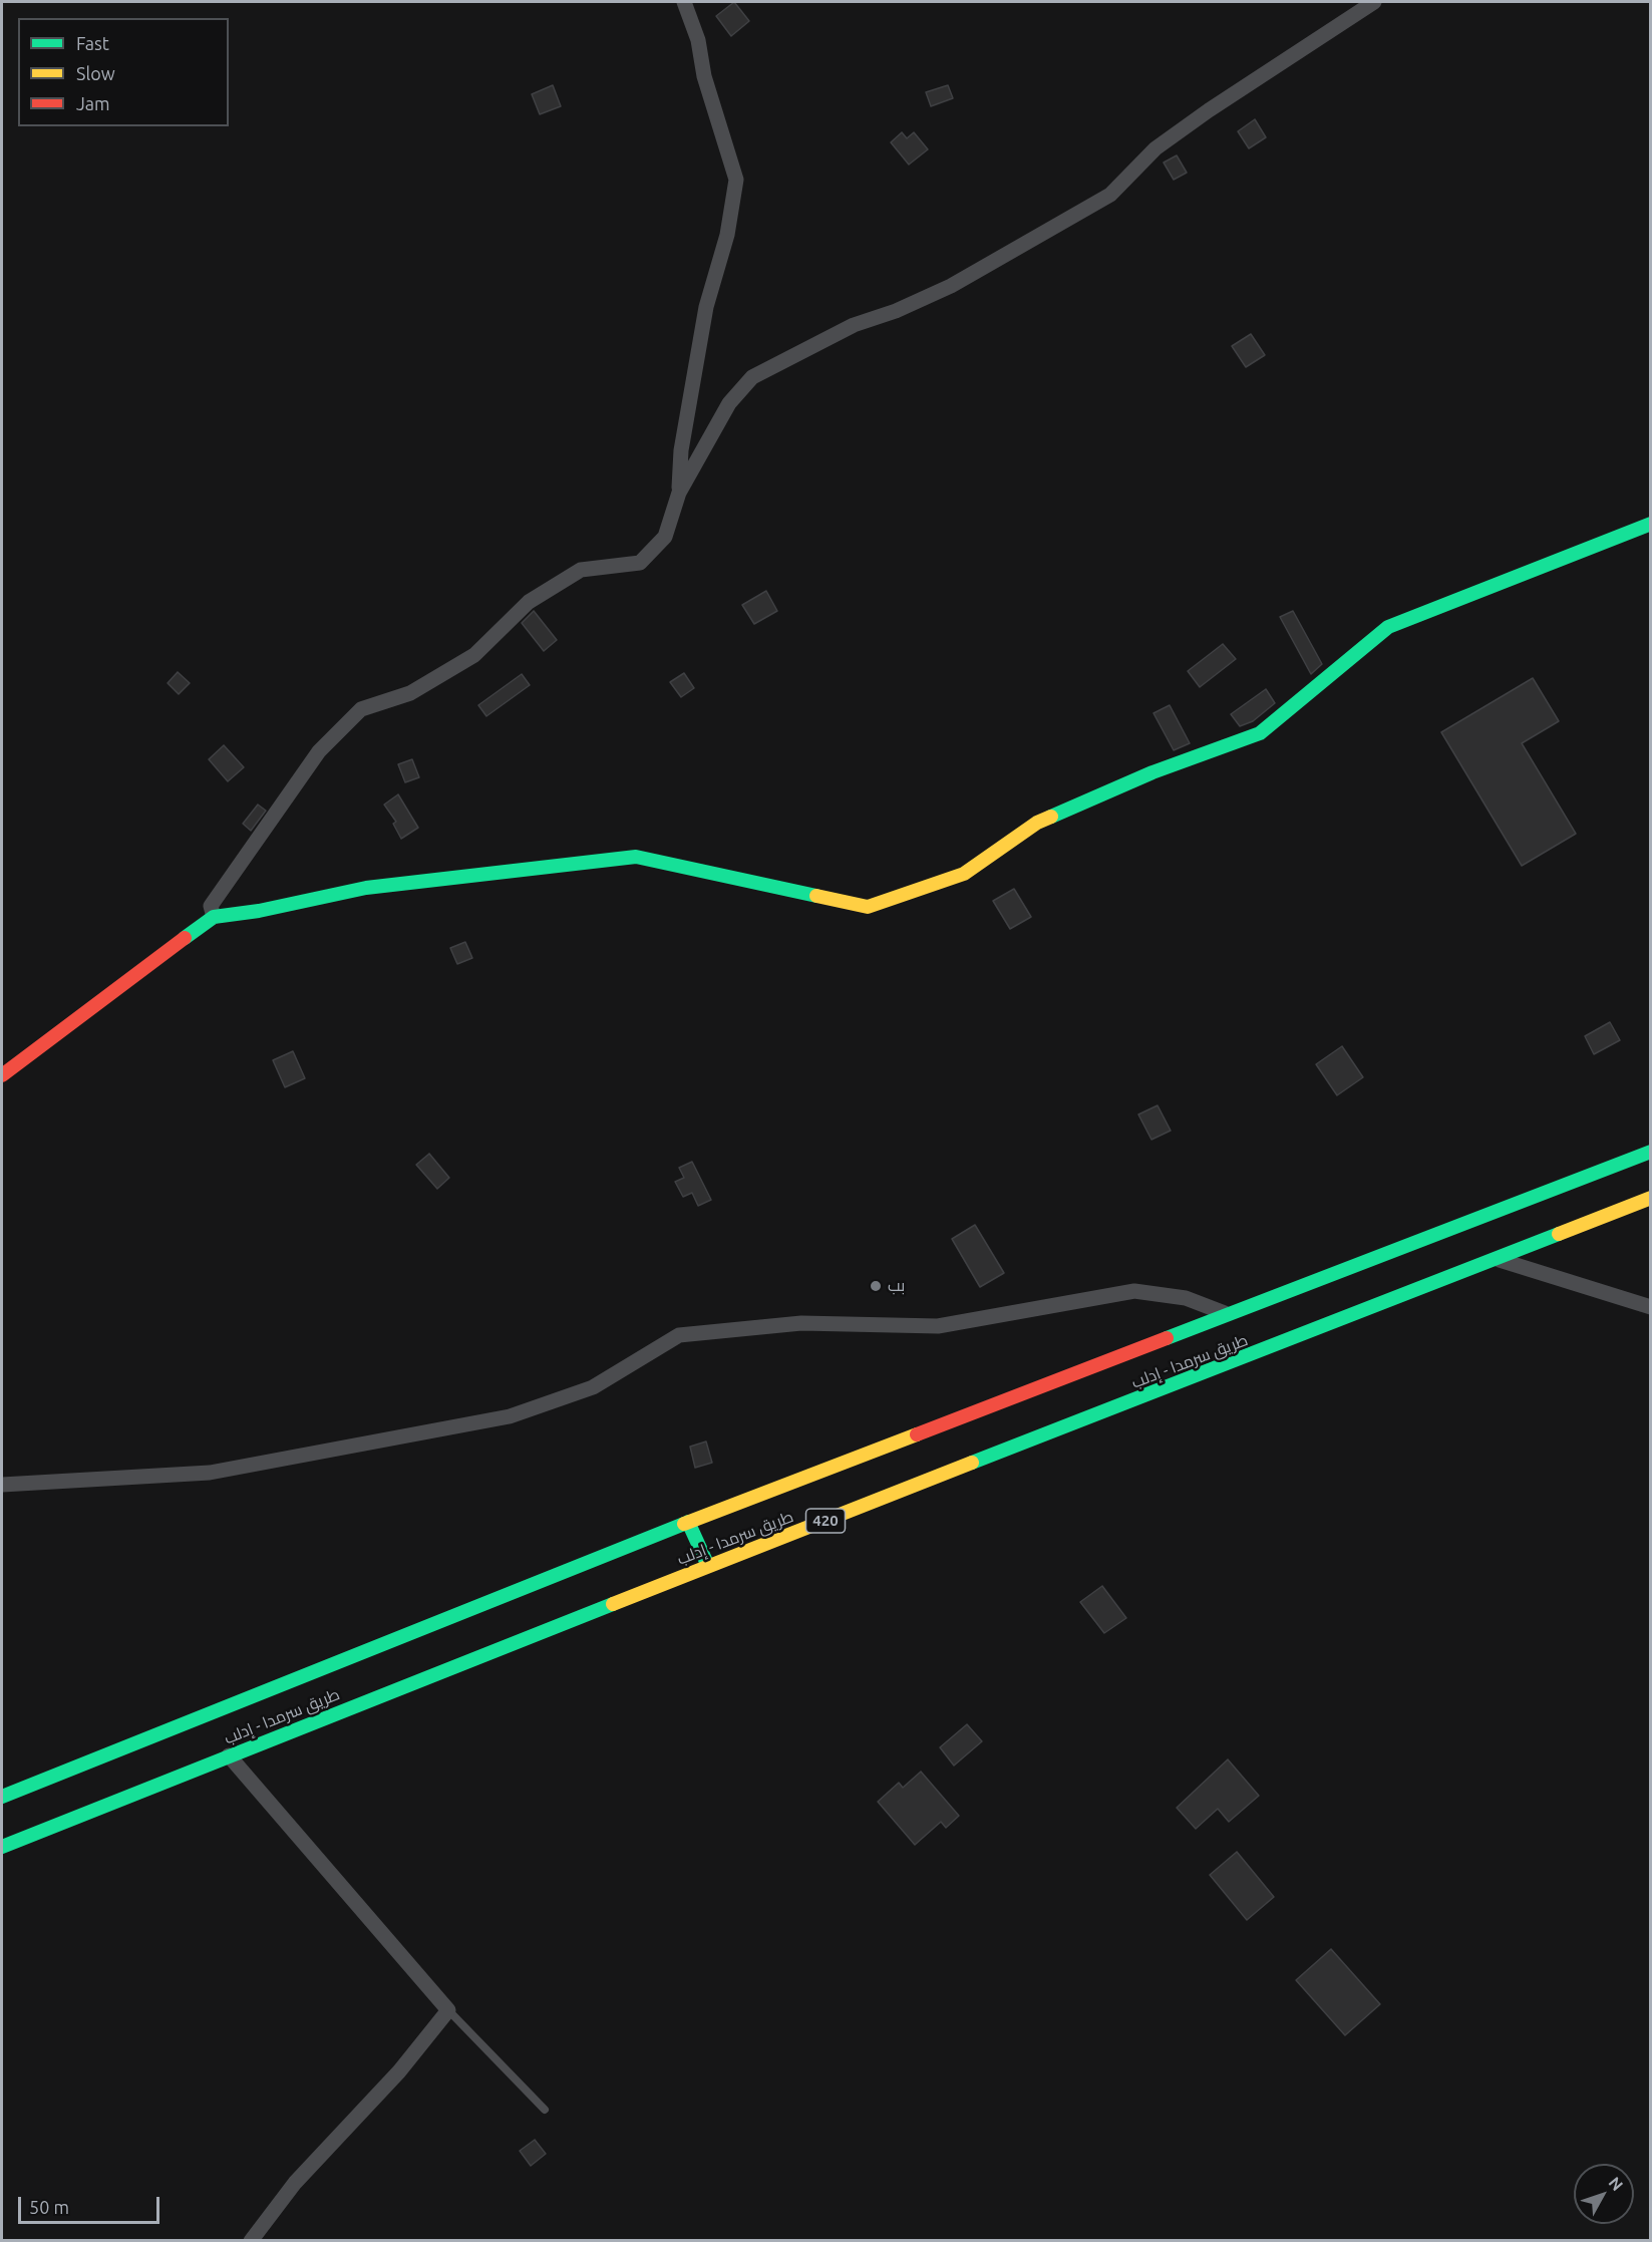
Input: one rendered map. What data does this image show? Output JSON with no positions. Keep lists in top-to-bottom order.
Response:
{
  "streets": {
    "main road": ["طريق سرمدا - إدلب", "420"]
  },
  "places": ["بب"],
  "legend": ["Fast", "Slow", "Jam"],
  "scale_bar": "50 m",
  "north": "top right"
}
